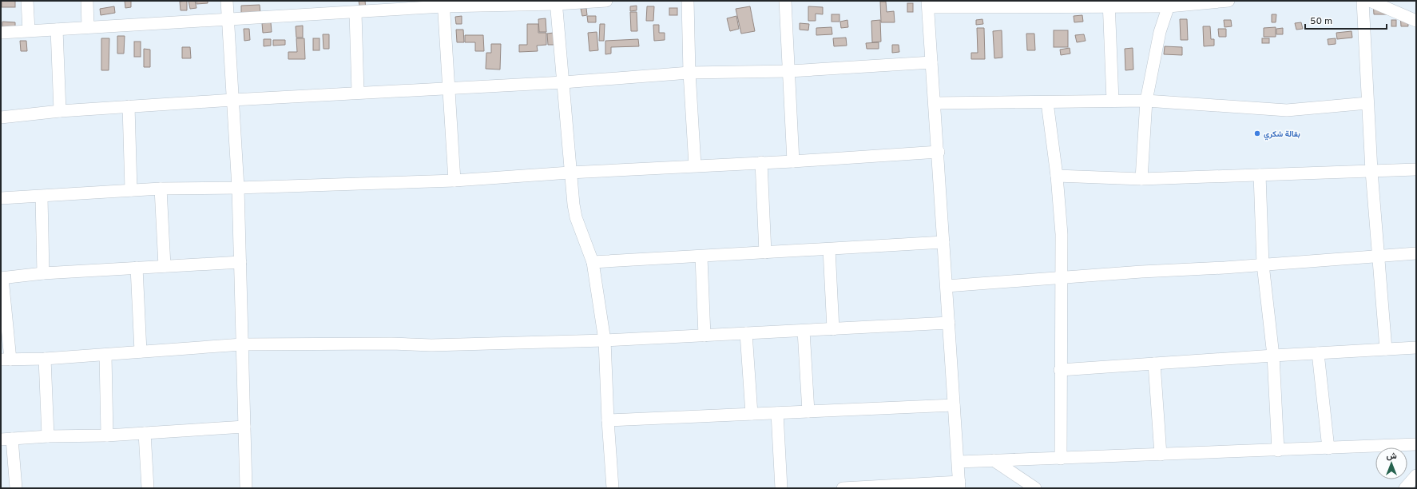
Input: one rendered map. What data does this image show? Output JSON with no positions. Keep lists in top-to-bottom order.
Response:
{
  "places": ["بقالة شكري"],
  "scale_bar": "50 m",
  "north": "top"
}
